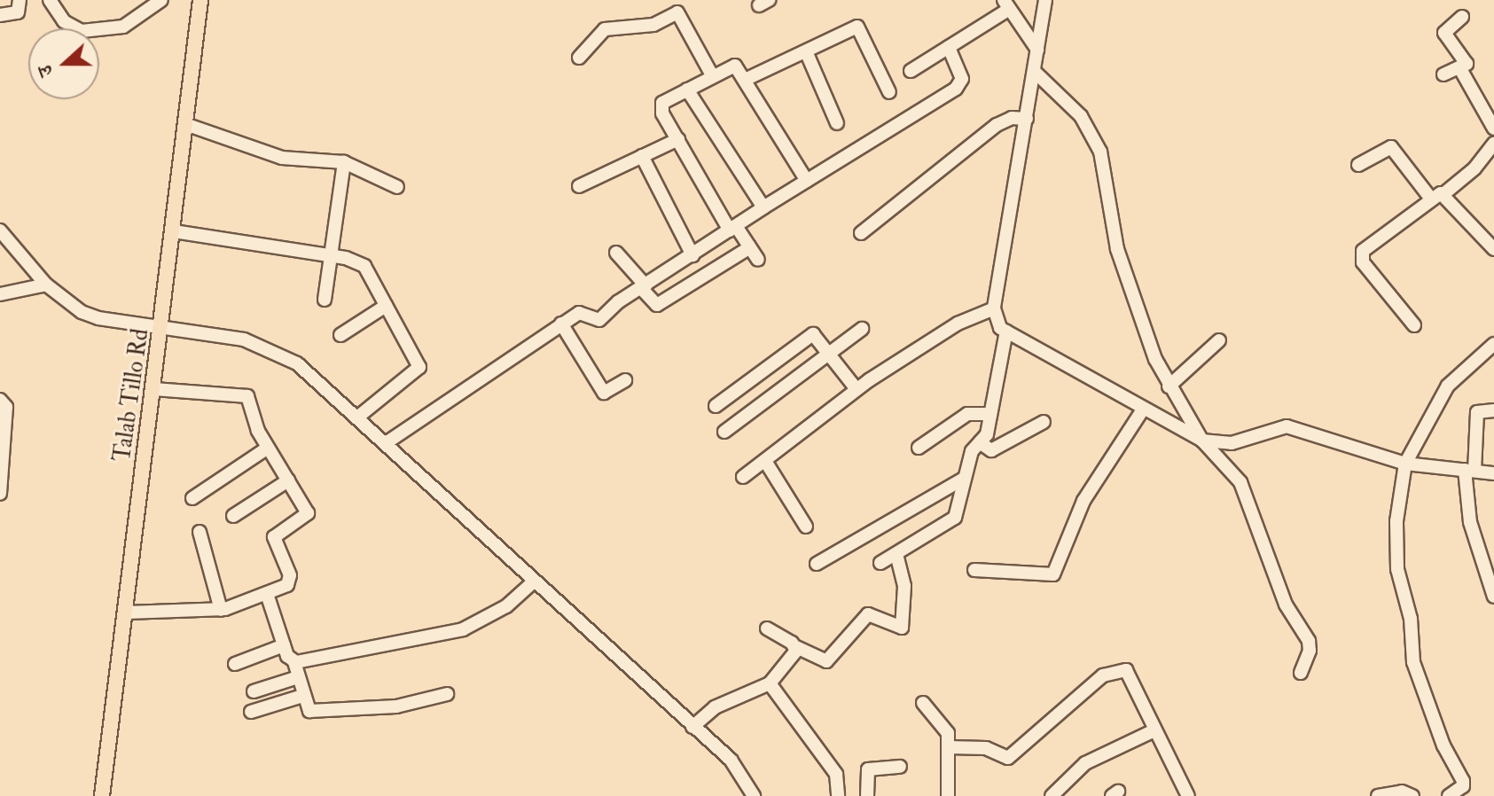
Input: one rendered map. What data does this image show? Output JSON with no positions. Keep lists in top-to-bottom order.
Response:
{
  "streets": {
    "main road": ["Talab Tillo Rd"]
  },
  "north": "left"
}
